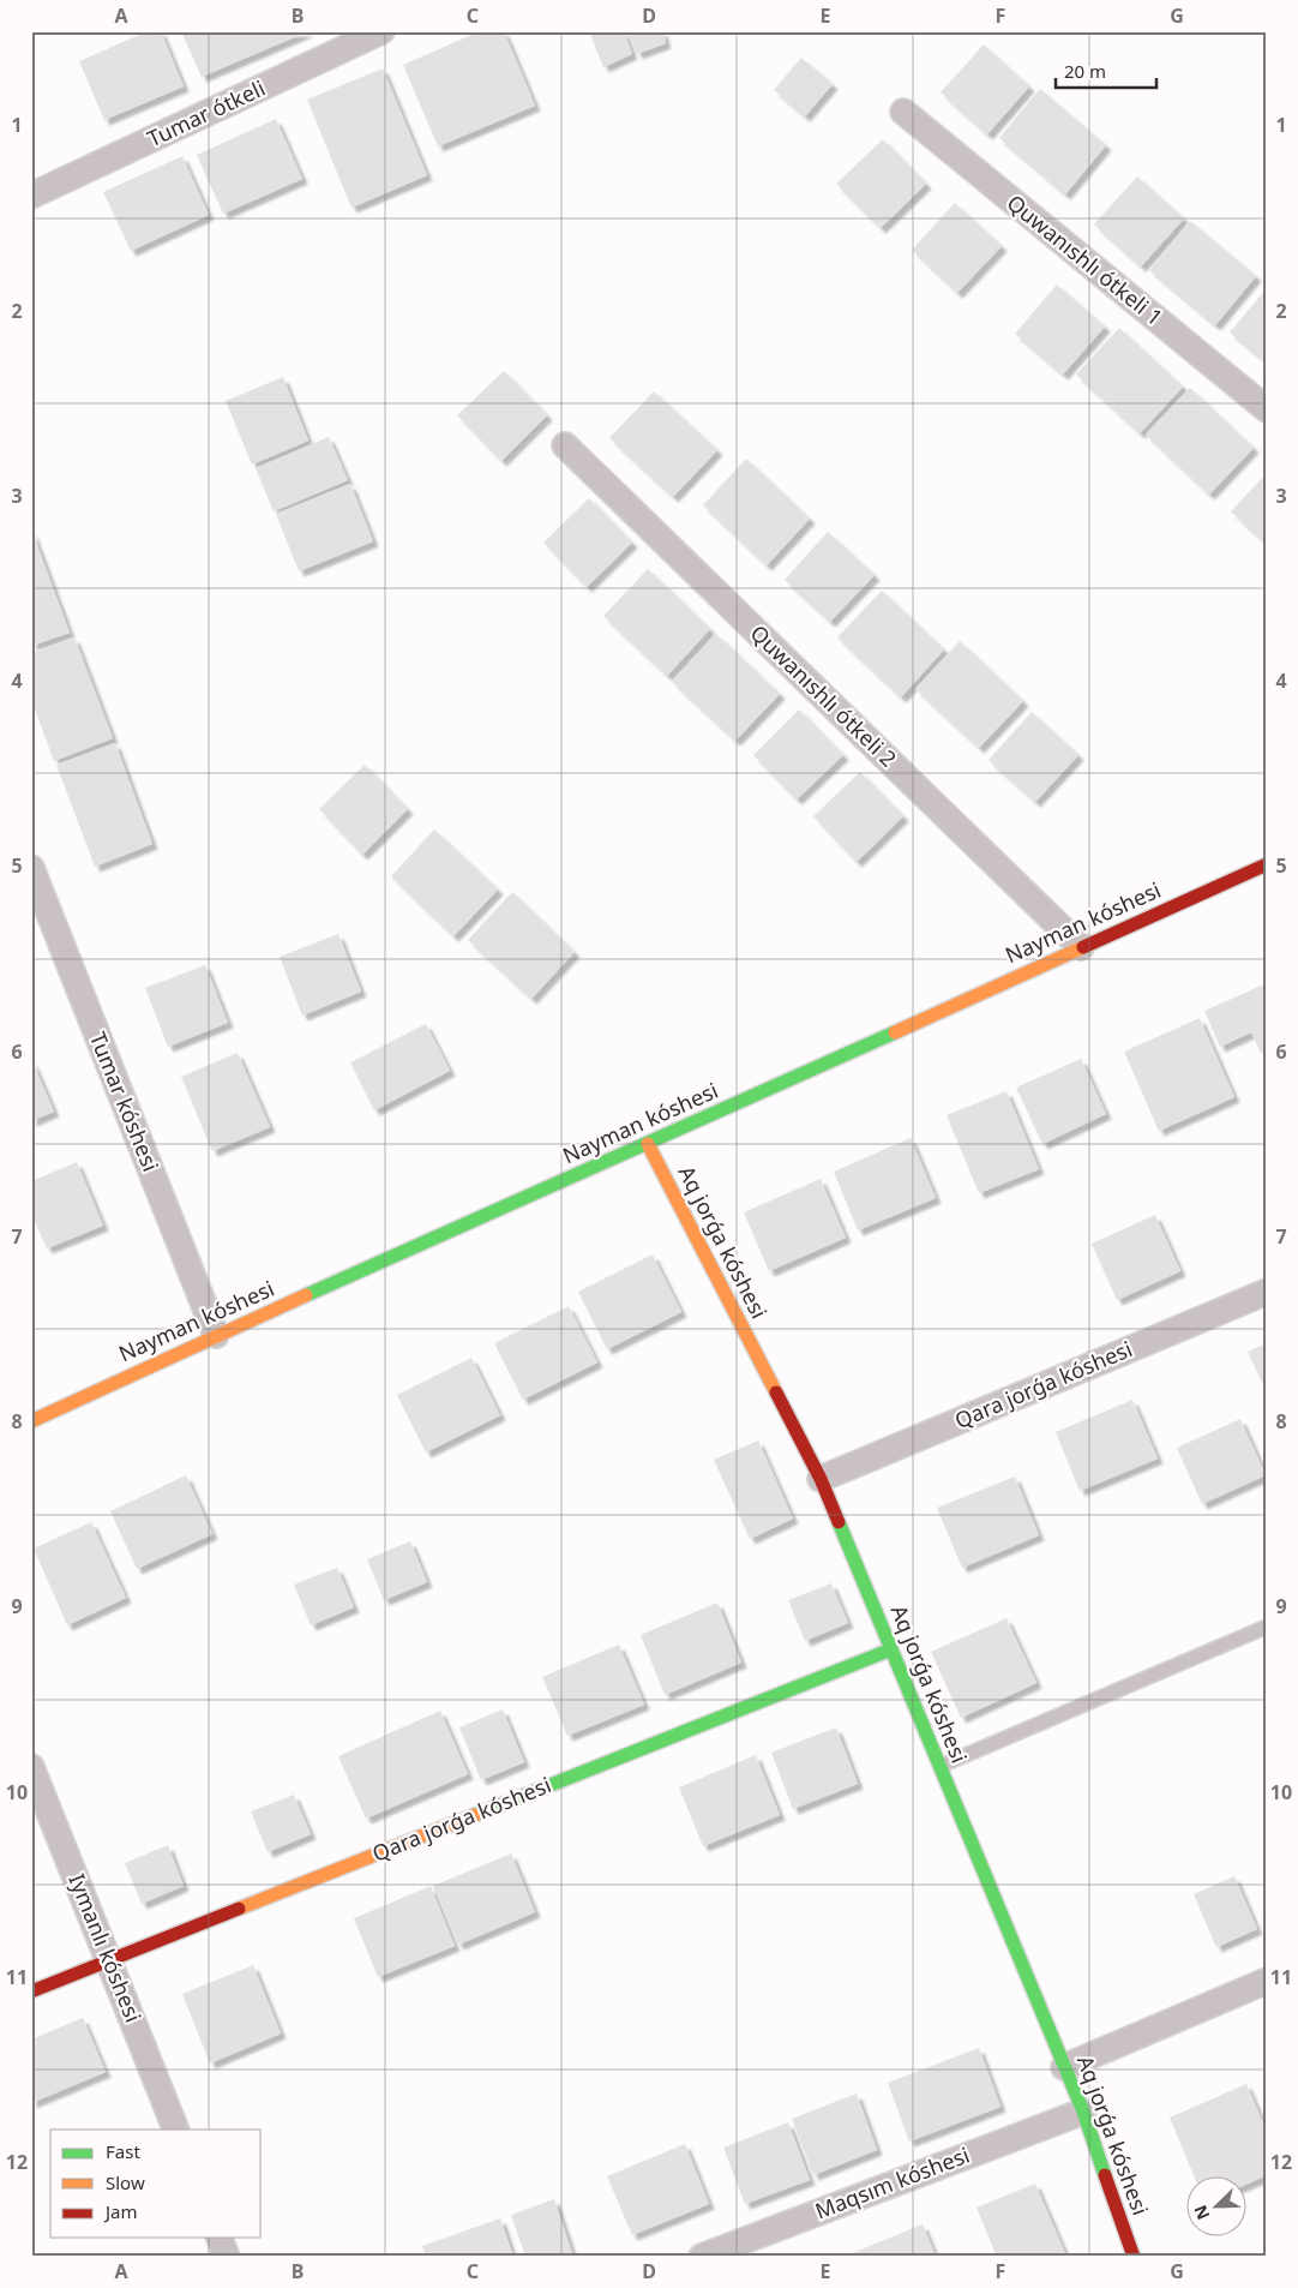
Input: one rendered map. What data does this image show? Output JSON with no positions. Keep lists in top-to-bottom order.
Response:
{
  "streets": {
    "street": [
      "Tumar ótkeli",
      "Quwanıshlı ótkeli 1",
      "Quwanıshlı ótkeli 2",
      "Nayman kóshesi",
      "Tumar kóshesi",
      "Aq jorǵa kóshesi",
      "Qara jorǵa kóshesi",
      "Iymanlı kóshesi",
      "Maqsım kóshesi"
    ]
  },
  "crossings": [
    ["Quwanıshlı ótkeli 2", "Nayman kóshesi"],
    ["Nayman kóshesi", "Tumar kóshesi"],
    ["Nayman kóshesi", "Aq jorǵa kóshesi"],
    ["Aq jorǵa kóshesi", "Qara jorǵa kóshesi"],
    ["Aq jorǵa kóshesi", "Maqsım kóshesi"],
    ["Qara jorǵa kóshesi", "Iymanlı kóshesi"]
  ],
  "legend": ["Fast", "Slow", "Jam"],
  "scale_bar": "20 m",
  "north": "bottom left",
  "grid": {
    "columns": [
      "A",
      "B",
      "C",
      "D",
      "E",
      "F",
      "G"
    ],
    "rows": [
      "1",
      "2",
      "3",
      "4",
      "5",
      "6",
      "7",
      "8",
      "9",
      "10",
      "11",
      "12"
    ]
  }
}
